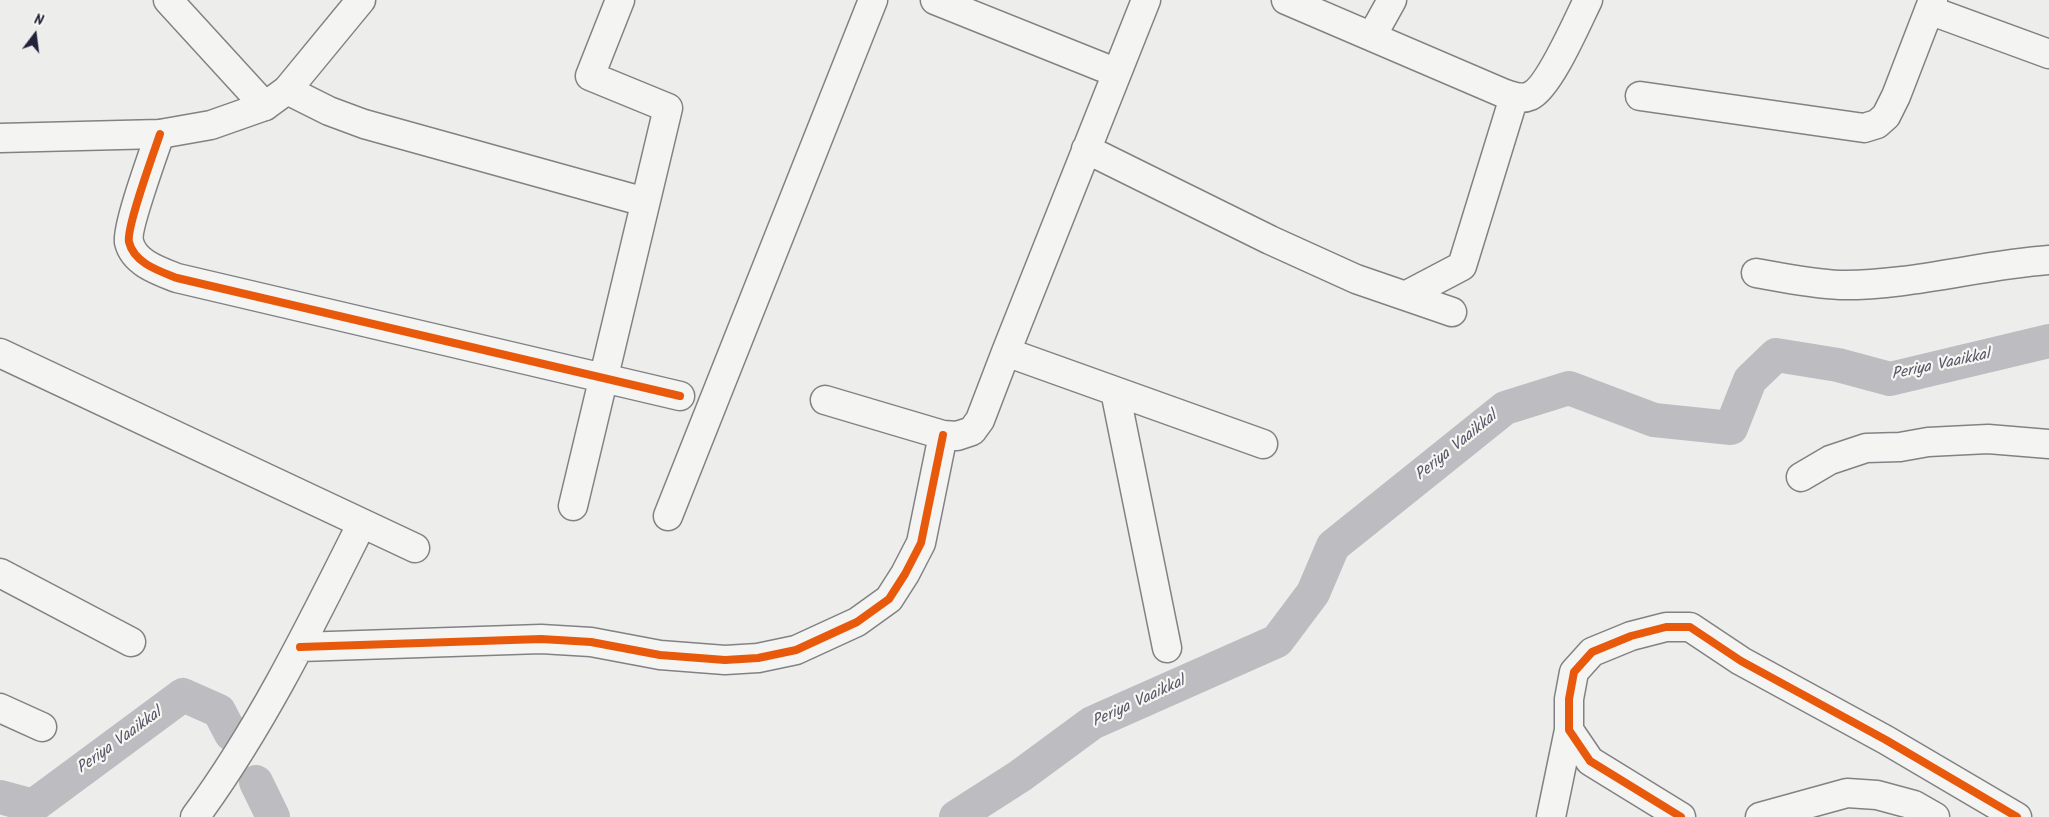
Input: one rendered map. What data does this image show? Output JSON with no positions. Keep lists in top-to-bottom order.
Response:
{
  "water": ["Periya Vaaikkal"],
  "north": "top"
}
